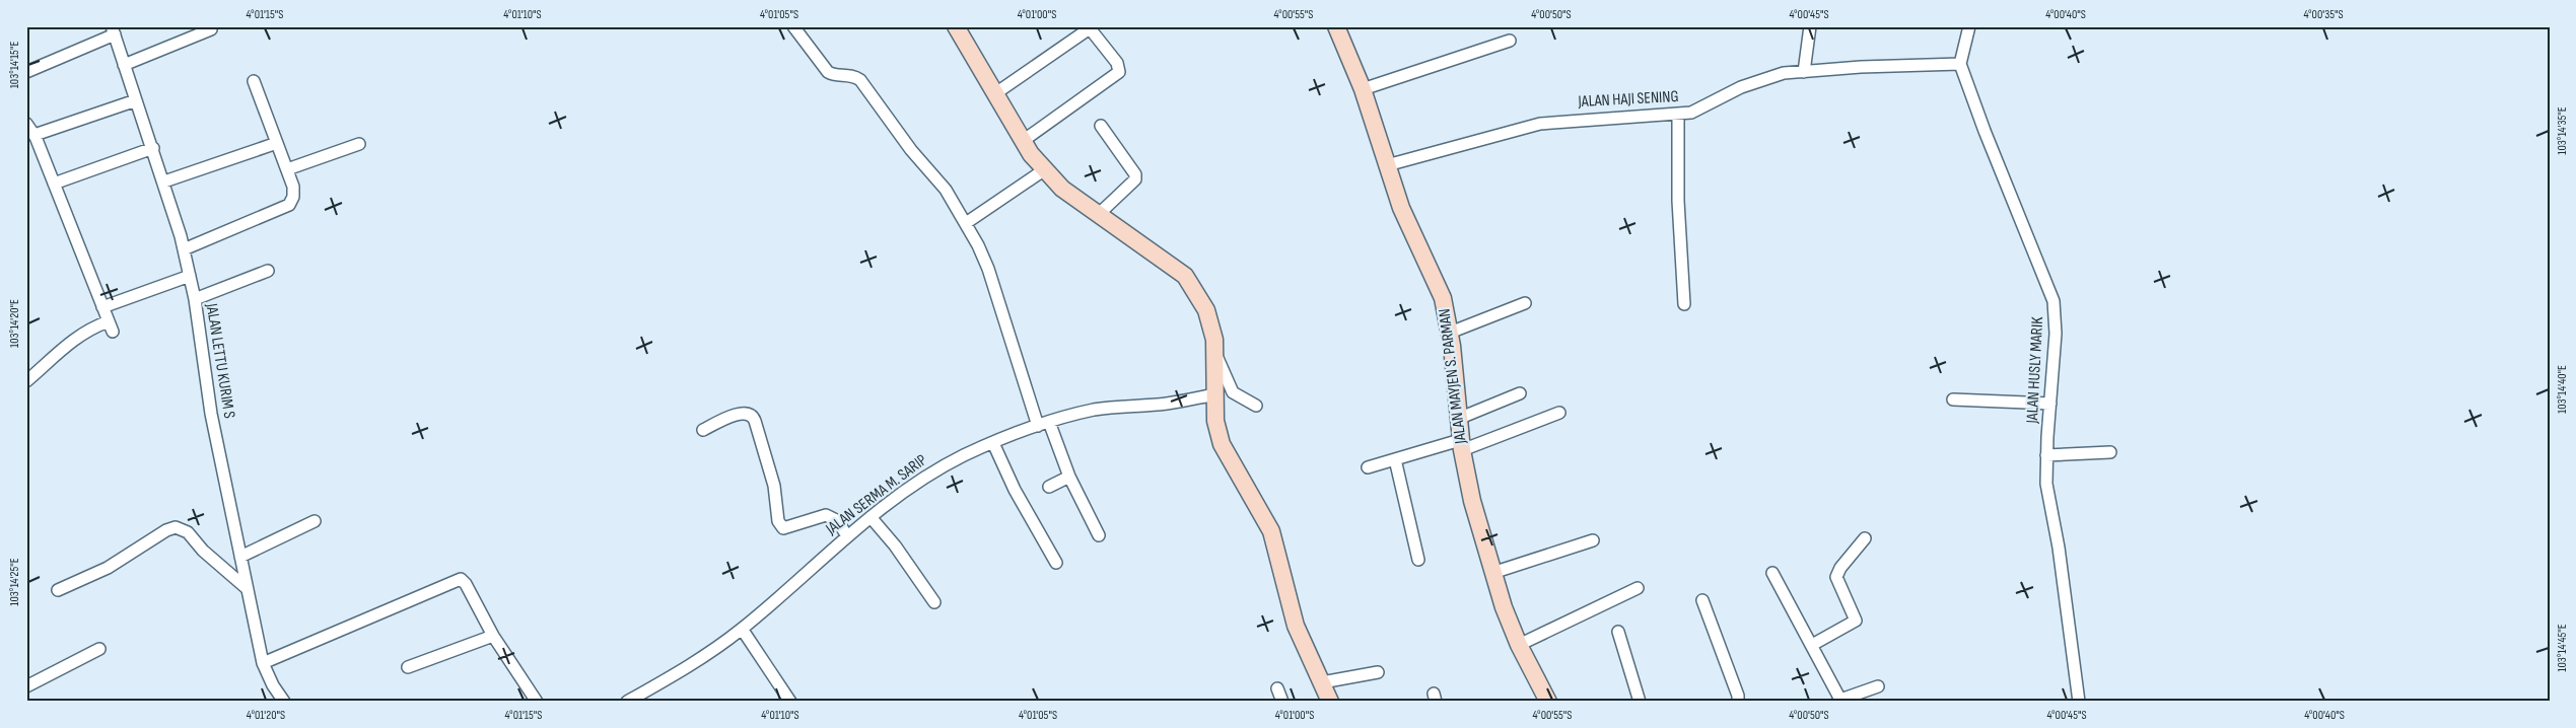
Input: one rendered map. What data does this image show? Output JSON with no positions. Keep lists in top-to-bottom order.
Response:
{
  "streets": {
    "street": [
      "JALAN HAJI SENING",
      "JALAN LETTU KURIM S",
      "JALAN HUSLY MARIK",
      "JALAN MAYJEN S. PARMAN",
      "JALAN SERMA M. SARIP"
    ]
  },
  "crossings": [
    ["JALAN HAJI SENING", "JALAN HUSLY MARIK"],
    ["JALAN HAJI SENING", "JALAN MAYJEN S. PARMAN"]
  ],
  "coordinates": [
    "4°01'15\"S",
    "4°01'10\"S",
    "4°01'05\"S",
    "4°01'00\"S",
    "4°00'55\"S",
    "4°00'50\"S",
    "4°00'45\"S",
    "4°00'40\"S",
    "4°00'35\"S",
    "103°14'15\"E",
    "103°14'35\"E",
    "103°14'20\"E",
    "103°14'40\"E",
    "103°14'25\"E",
    "103°14'45\"E",
    "4°01'20\"S"
  ]
}
